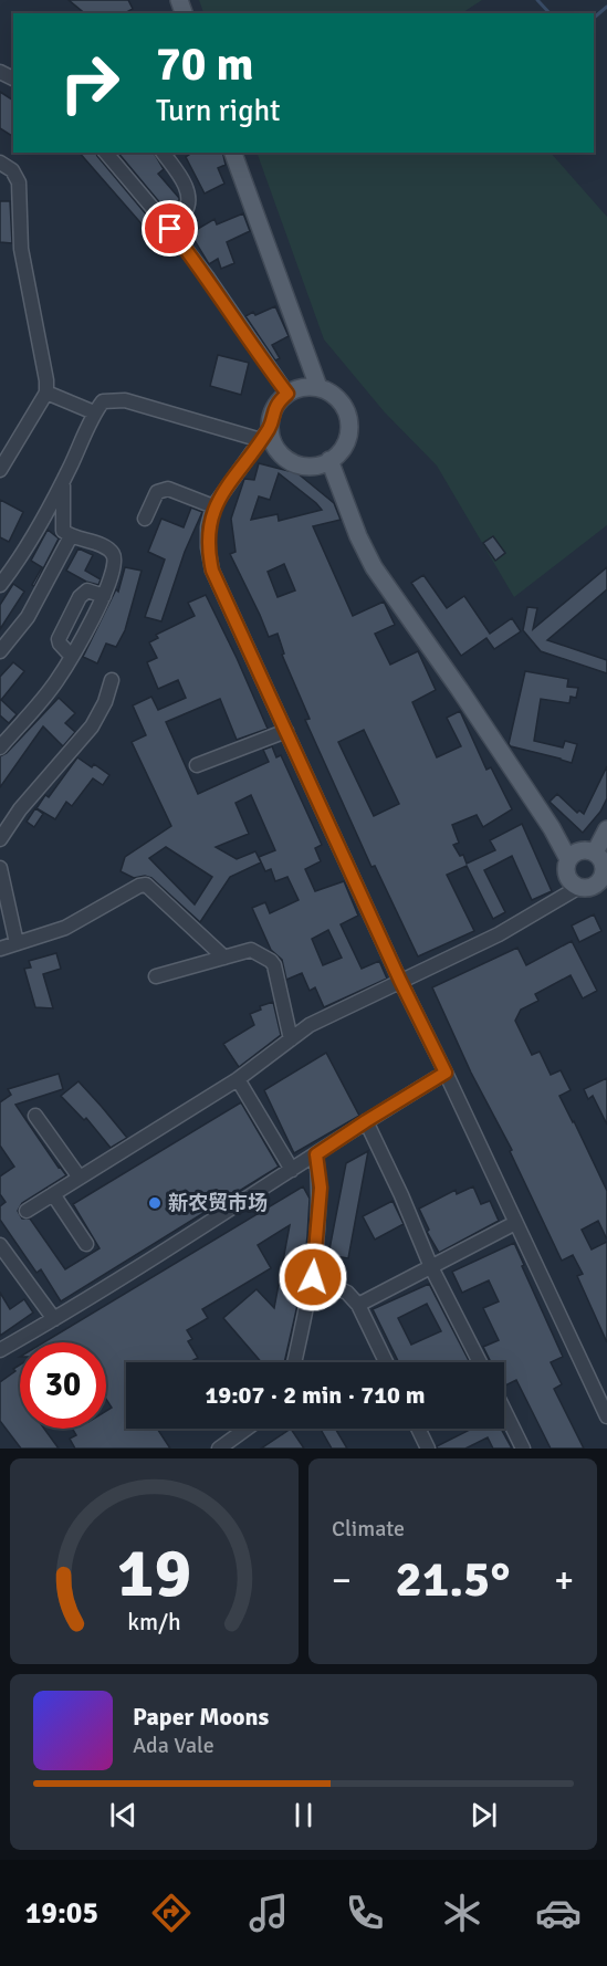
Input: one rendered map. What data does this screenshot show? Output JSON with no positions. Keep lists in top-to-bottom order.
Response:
{
  "places": ["新农贸市场"],
  "page": {
    "turn": ["70 m", "Turn right"],
    "limit": "30",
    "trip": "19:07 · 2 min · 710 m",
    "tile": "Climate",
    "heat": ["−", "21.5°", "+"],
    "song": ["Paper Moons", "Ada Vale"],
    "tabs": "19:05",
    "gauge": ["19", "km/h"]
  }
}
